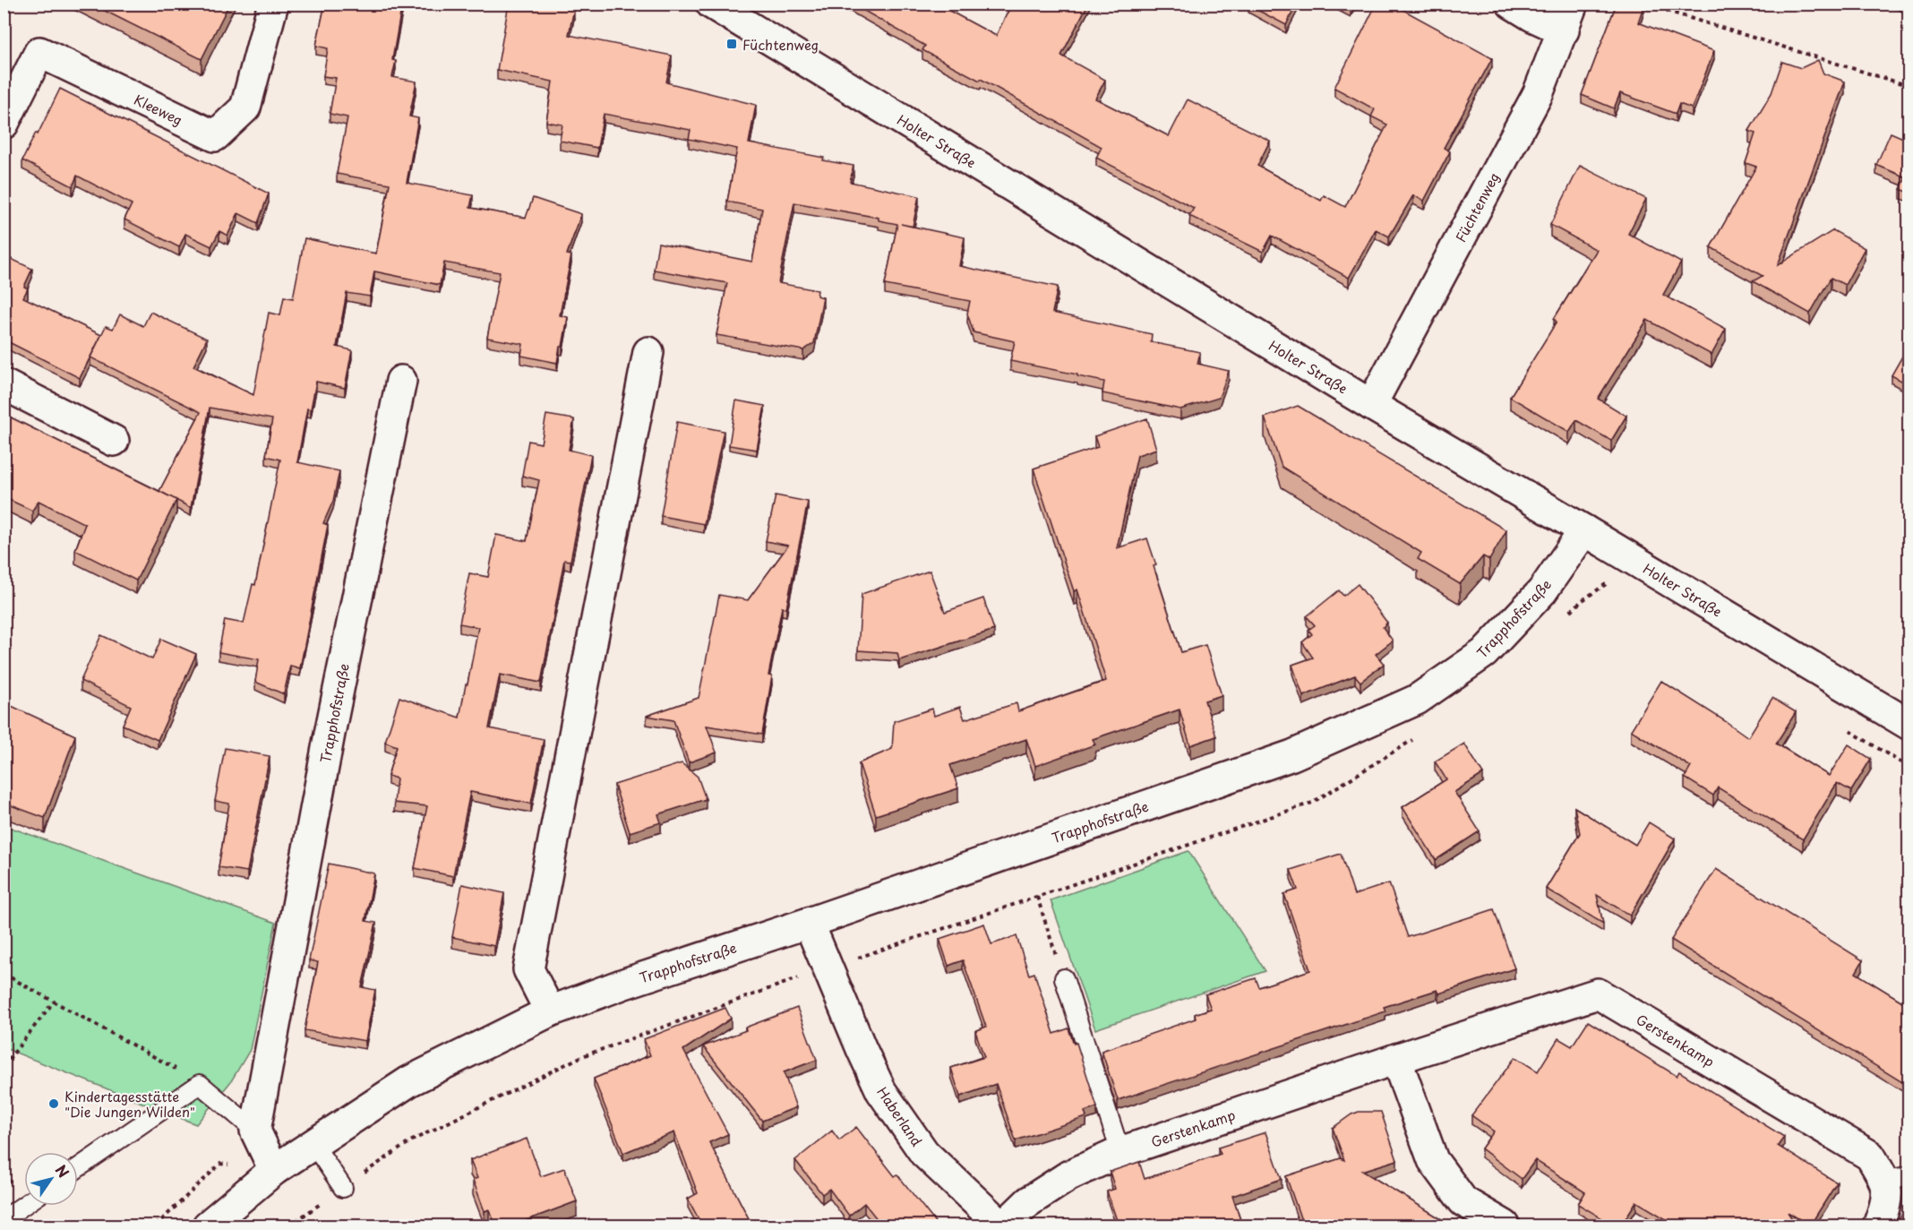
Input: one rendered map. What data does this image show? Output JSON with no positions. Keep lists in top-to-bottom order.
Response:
{
  "streets": {
    "street": [
      "Kleeweg",
      "Holter Straße",
      "Füchtenweg",
      "Trapphofstraße",
      "Gerstenkamp",
      "Haberland"
    ]
  },
  "crossings": [
    ["Holter Straße", "Füchtenweg"],
    ["Holter Straße", "Trapphofstraße"],
    ["Trapphofstraße", "Haberland"],
    ["Gerstenkamp", "Haberland"]
  ],
  "places": {
    "transit": ["Füchtenweg"],
    "other": ["Kindertagesstätte \"Die Jungen Wilden\""]
  },
  "north": "top right"
}
